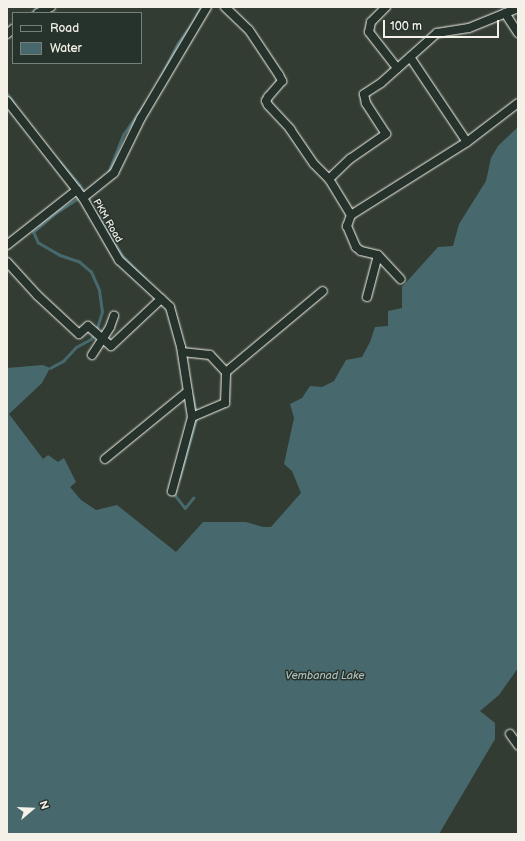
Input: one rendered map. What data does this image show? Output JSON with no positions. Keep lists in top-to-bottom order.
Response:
{
  "streets": {
    "street": ["PKM Road"]
  },
  "water": ["Vembanad Lake"],
  "legend": ["Road", "Water"],
  "scale_bar": "100 m",
  "north": "right"
}
